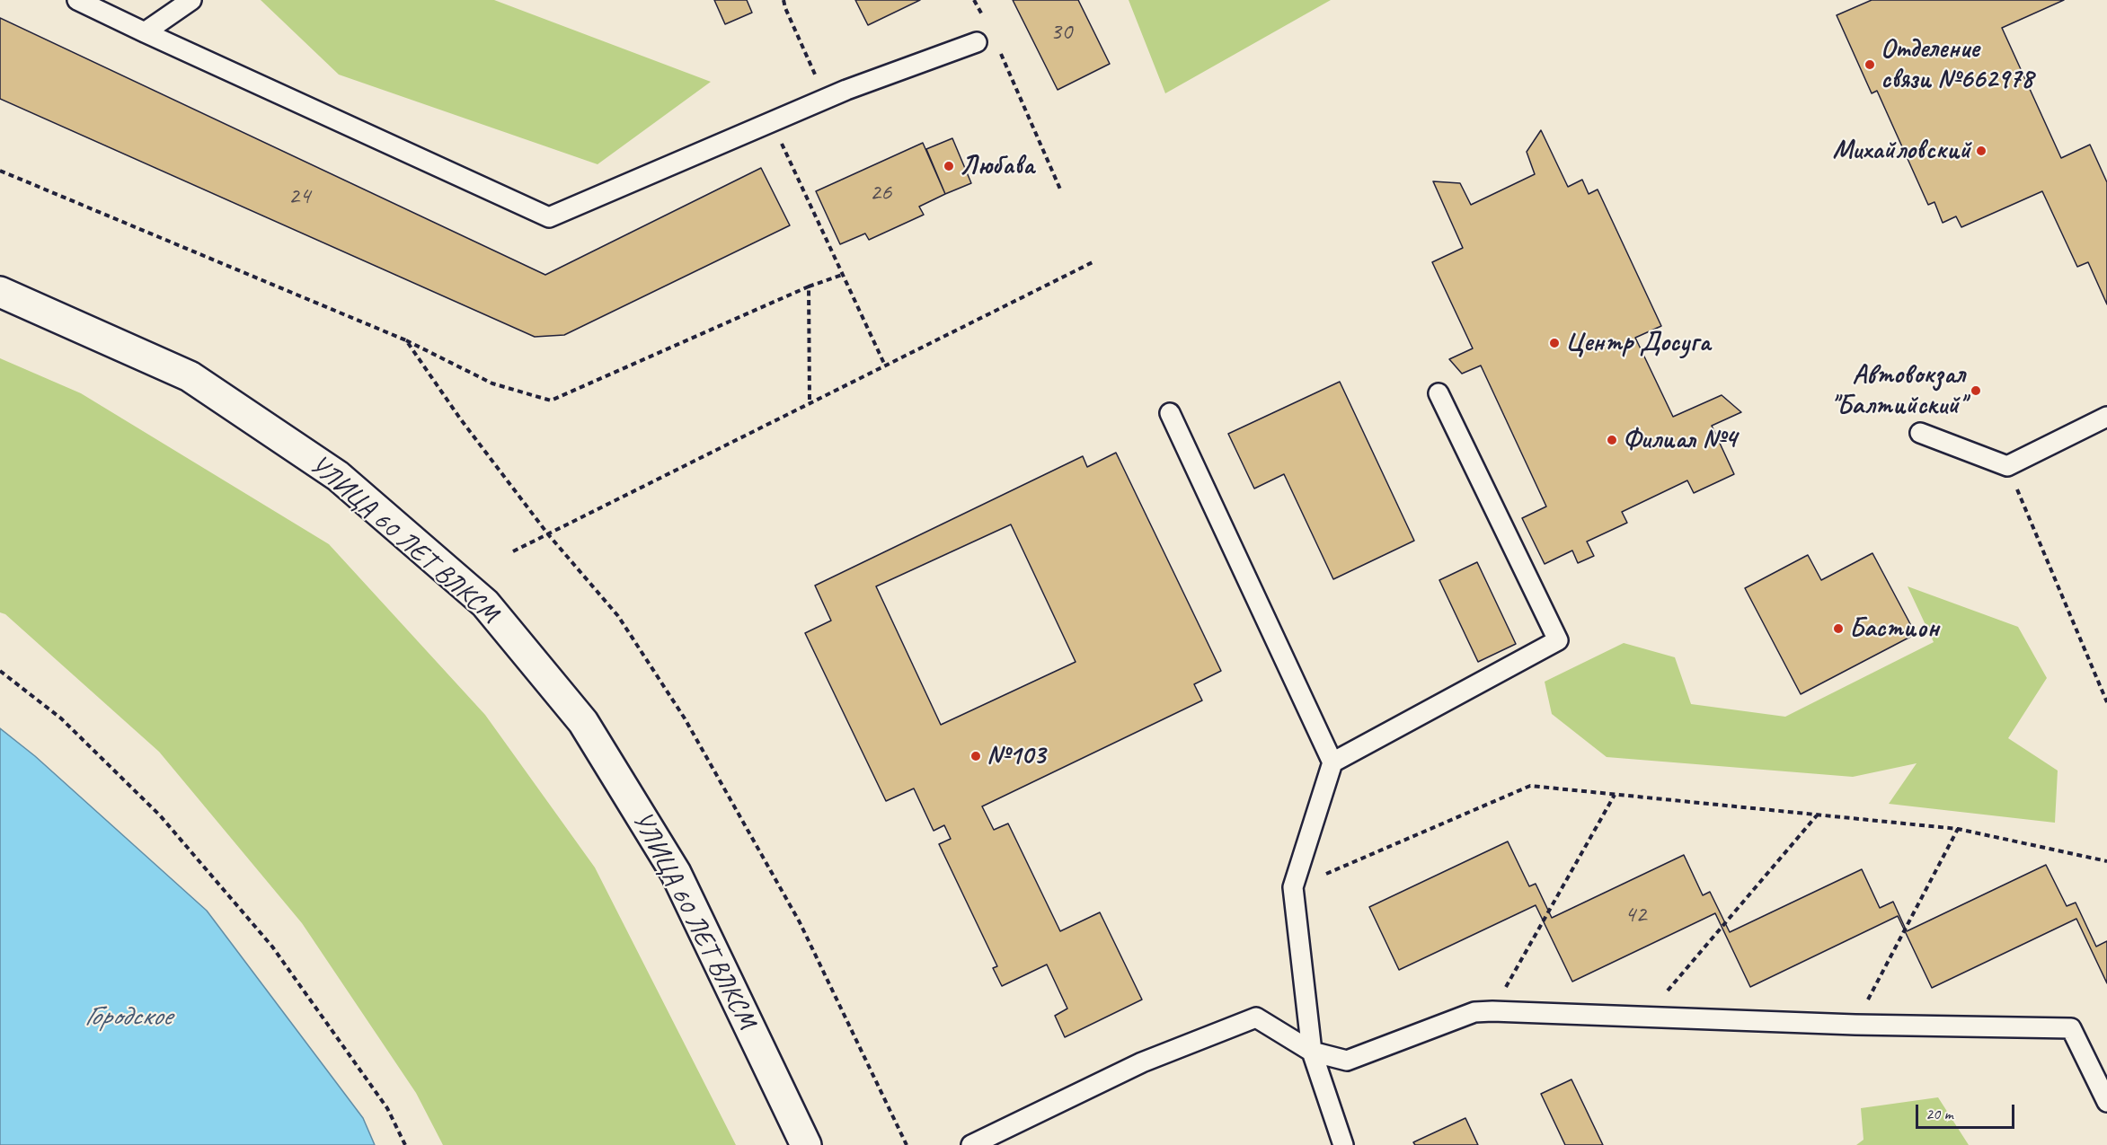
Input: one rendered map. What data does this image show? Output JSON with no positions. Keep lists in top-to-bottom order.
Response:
{
  "streets": {
    "street": ["УЛИЦА 60 ЛЕТ ВЛКСМ"]
  },
  "water": ["Городское"],
  "places": [
    "Отделение связи №662978",
    "Михайловский",
    "Любава",
    "Центр Досуга",
    "Автовокзал \"Балтийский\"",
    "Филиал №4",
    "Бастион",
    "№103"
  ],
  "house_numbers": [
    "30",
    "26",
    "24",
    "42"
  ],
  "scale_bar": "20 m"
}
